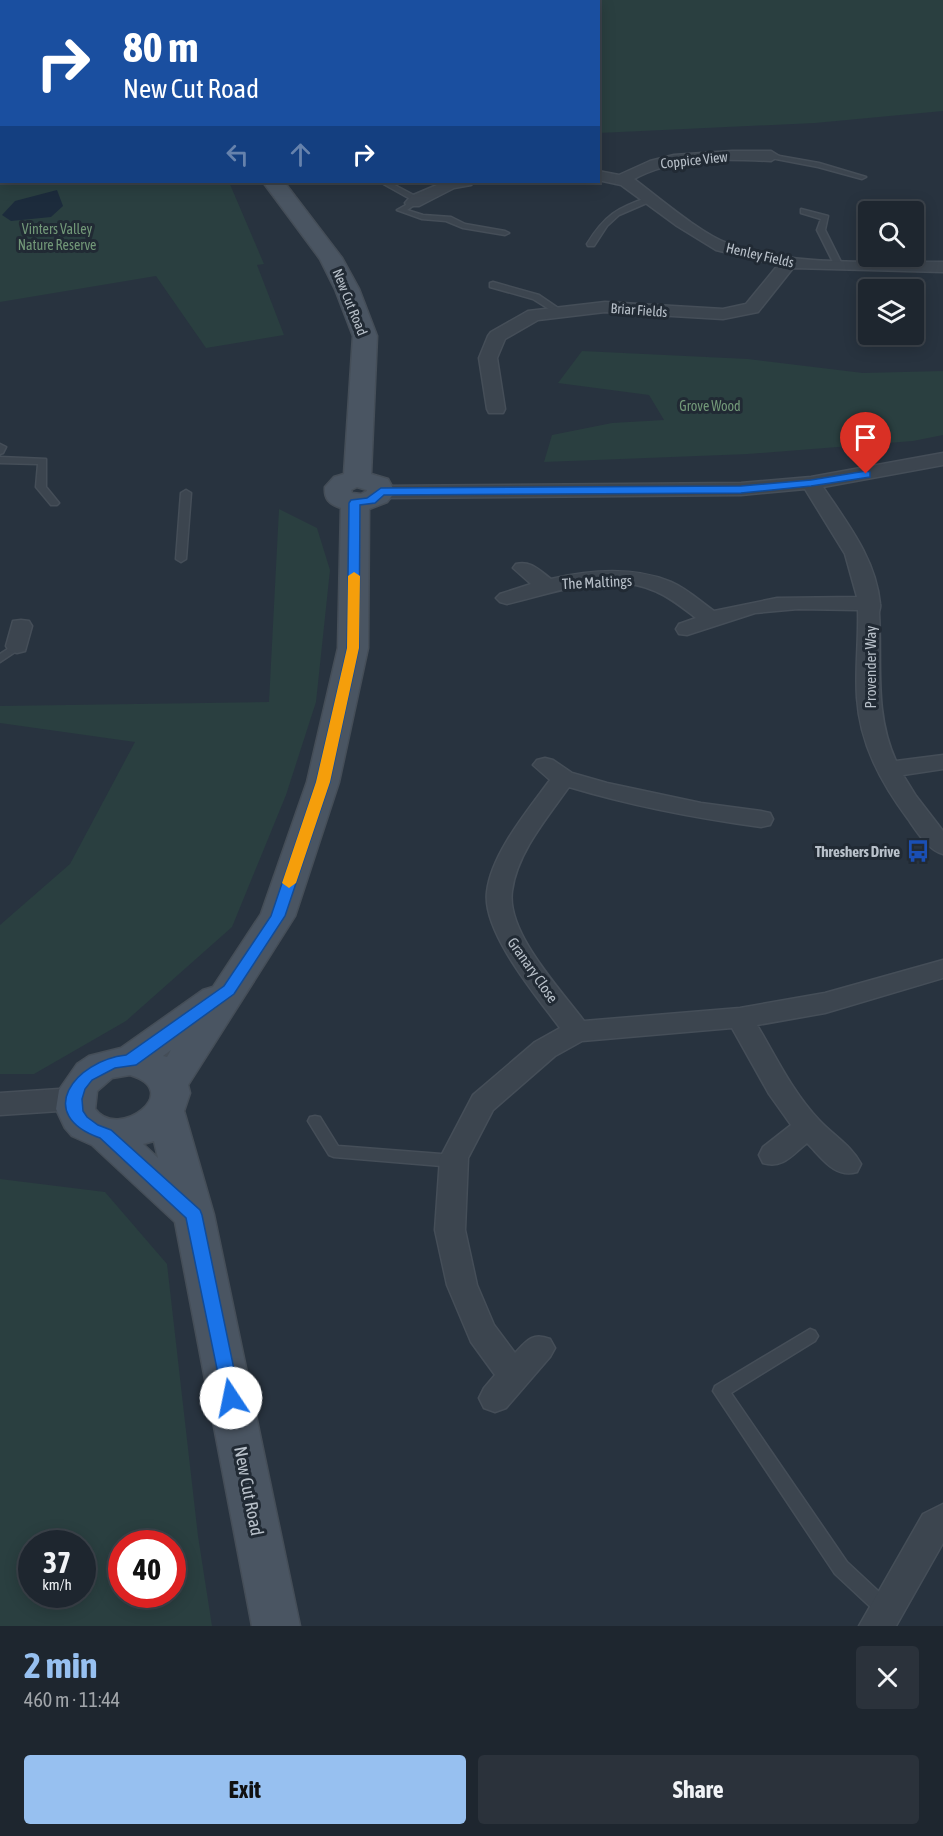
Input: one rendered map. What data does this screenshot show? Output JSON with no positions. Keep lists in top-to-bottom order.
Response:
{
  "streets": {
    "street": [
      "Coppice View",
      "Henley Fields",
      "New Cut Road",
      "Briar Fields",
      "The Maltings",
      "Provender Way",
      "Granary Close"
    ]
  },
  "crossings": [
    ["Coppice View", "Henley Fields"],
    ["Henley Fields", "Briar Fields"]
  ],
  "parks": ["Vinters Valley Nature Reserve", "Grove Wood"],
  "places": {
    "bus stop": ["Threshers Drive"]
  },
  "page": {
    "turn": ["80 m", "New Cut Road"],
    "speed": "37 km/h",
    "limit": "40",
    "heading": ["2 min", "460 m · 11:44"],
    "buttons": ["Exit", "Share"]
  }
}
